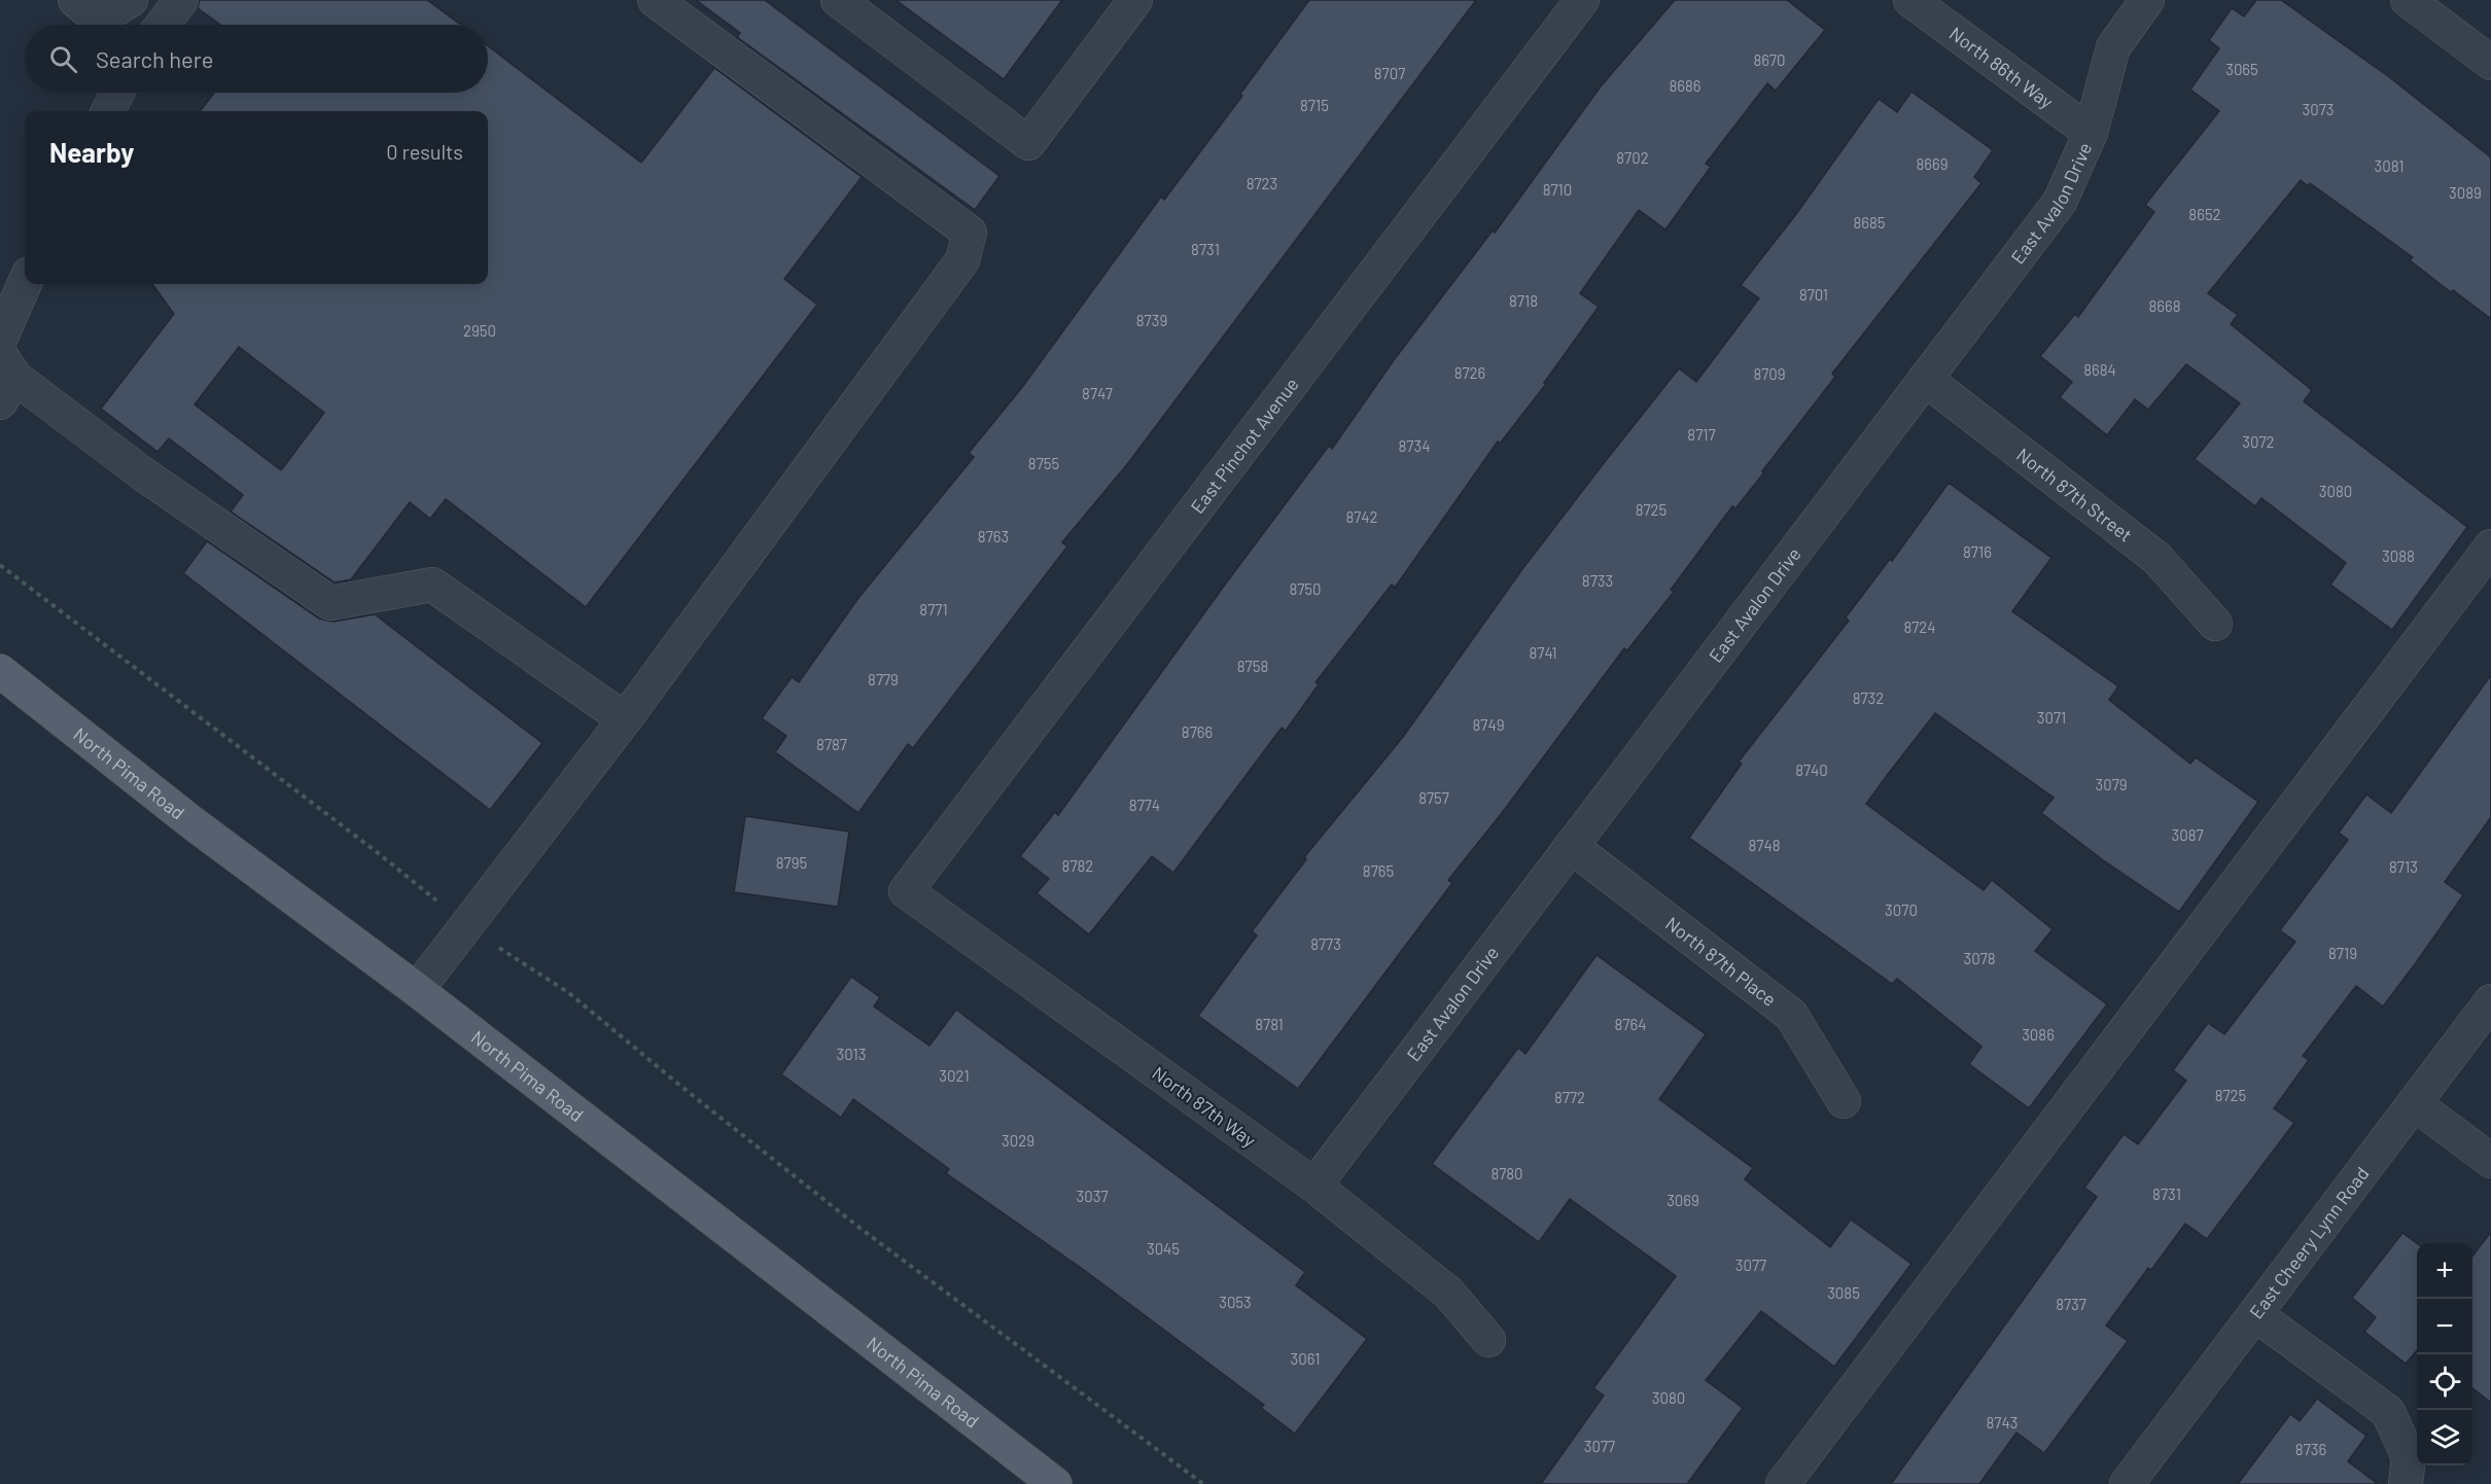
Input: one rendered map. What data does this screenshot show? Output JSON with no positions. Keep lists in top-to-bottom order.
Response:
{
  "streets": {
    "main road": ["North Pima Road"],
    "street": [
      "North 86th Way",
      "East Avalon Drive",
      "East Pinchot Avenue",
      "North 87th Street",
      "North 87th Place",
      "North 87th Way",
      "East Cheery Lynn Road"
    ]
  },
  "crossings": [
    ["North 86th Way", "East Avalon Drive"],
    ["East Avalon Drive", "North 87th Street"],
    ["East Avalon Drive", "North 87th Place"],
    ["East Avalon Drive", "North 87th Way"],
    ["East Pinchot Avenue", "North 87th Way"]
  ],
  "house_numbers": [
    "8670",
    "3065",
    "8707",
    "8686",
    "8715",
    "3073",
    "8702",
    "8669",
    "3081",
    "8723",
    "8710",
    "3089",
    "8652",
    "8685",
    "8731",
    "8701",
    "8718",
    "8668",
    "8739",
    "2950",
    "8684",
    "8726",
    "8709",
    "8747",
    "8717",
    "3072",
    "8734",
    "8755",
    "3080",
    "8725",
    "8742",
    "8763",
    "8716",
    "3088",
    "8733",
    "8750",
    "8771",
    "8724",
    "8741",
    "8758",
    "8779",
    "8732",
    "3071",
    "8749",
    "8766",
    "8787",
    "8740",
    "3079",
    "8757",
    "8774",
    "3087",
    "8748",
    "8795",
    "8782",
    "8713",
    "8765",
    "3070",
    "8773",
    "8719",
    "3078",
    "8781",
    "8764",
    "3086",
    "3013",
    "3021",
    "8725",
    "8772",
    "3029",
    "8780",
    "8731",
    "3037",
    "3069",
    "3045",
    "3077",
    "3085",
    "3053",
    "8737",
    "3061",
    "3080",
    "8743",
    "3077",
    "8736"
  ],
  "page": {
    "search": "Search here",
    "heading": ["Nearby", "0 results"],
    "map_buttons": ["+", "−"]
  }
}
